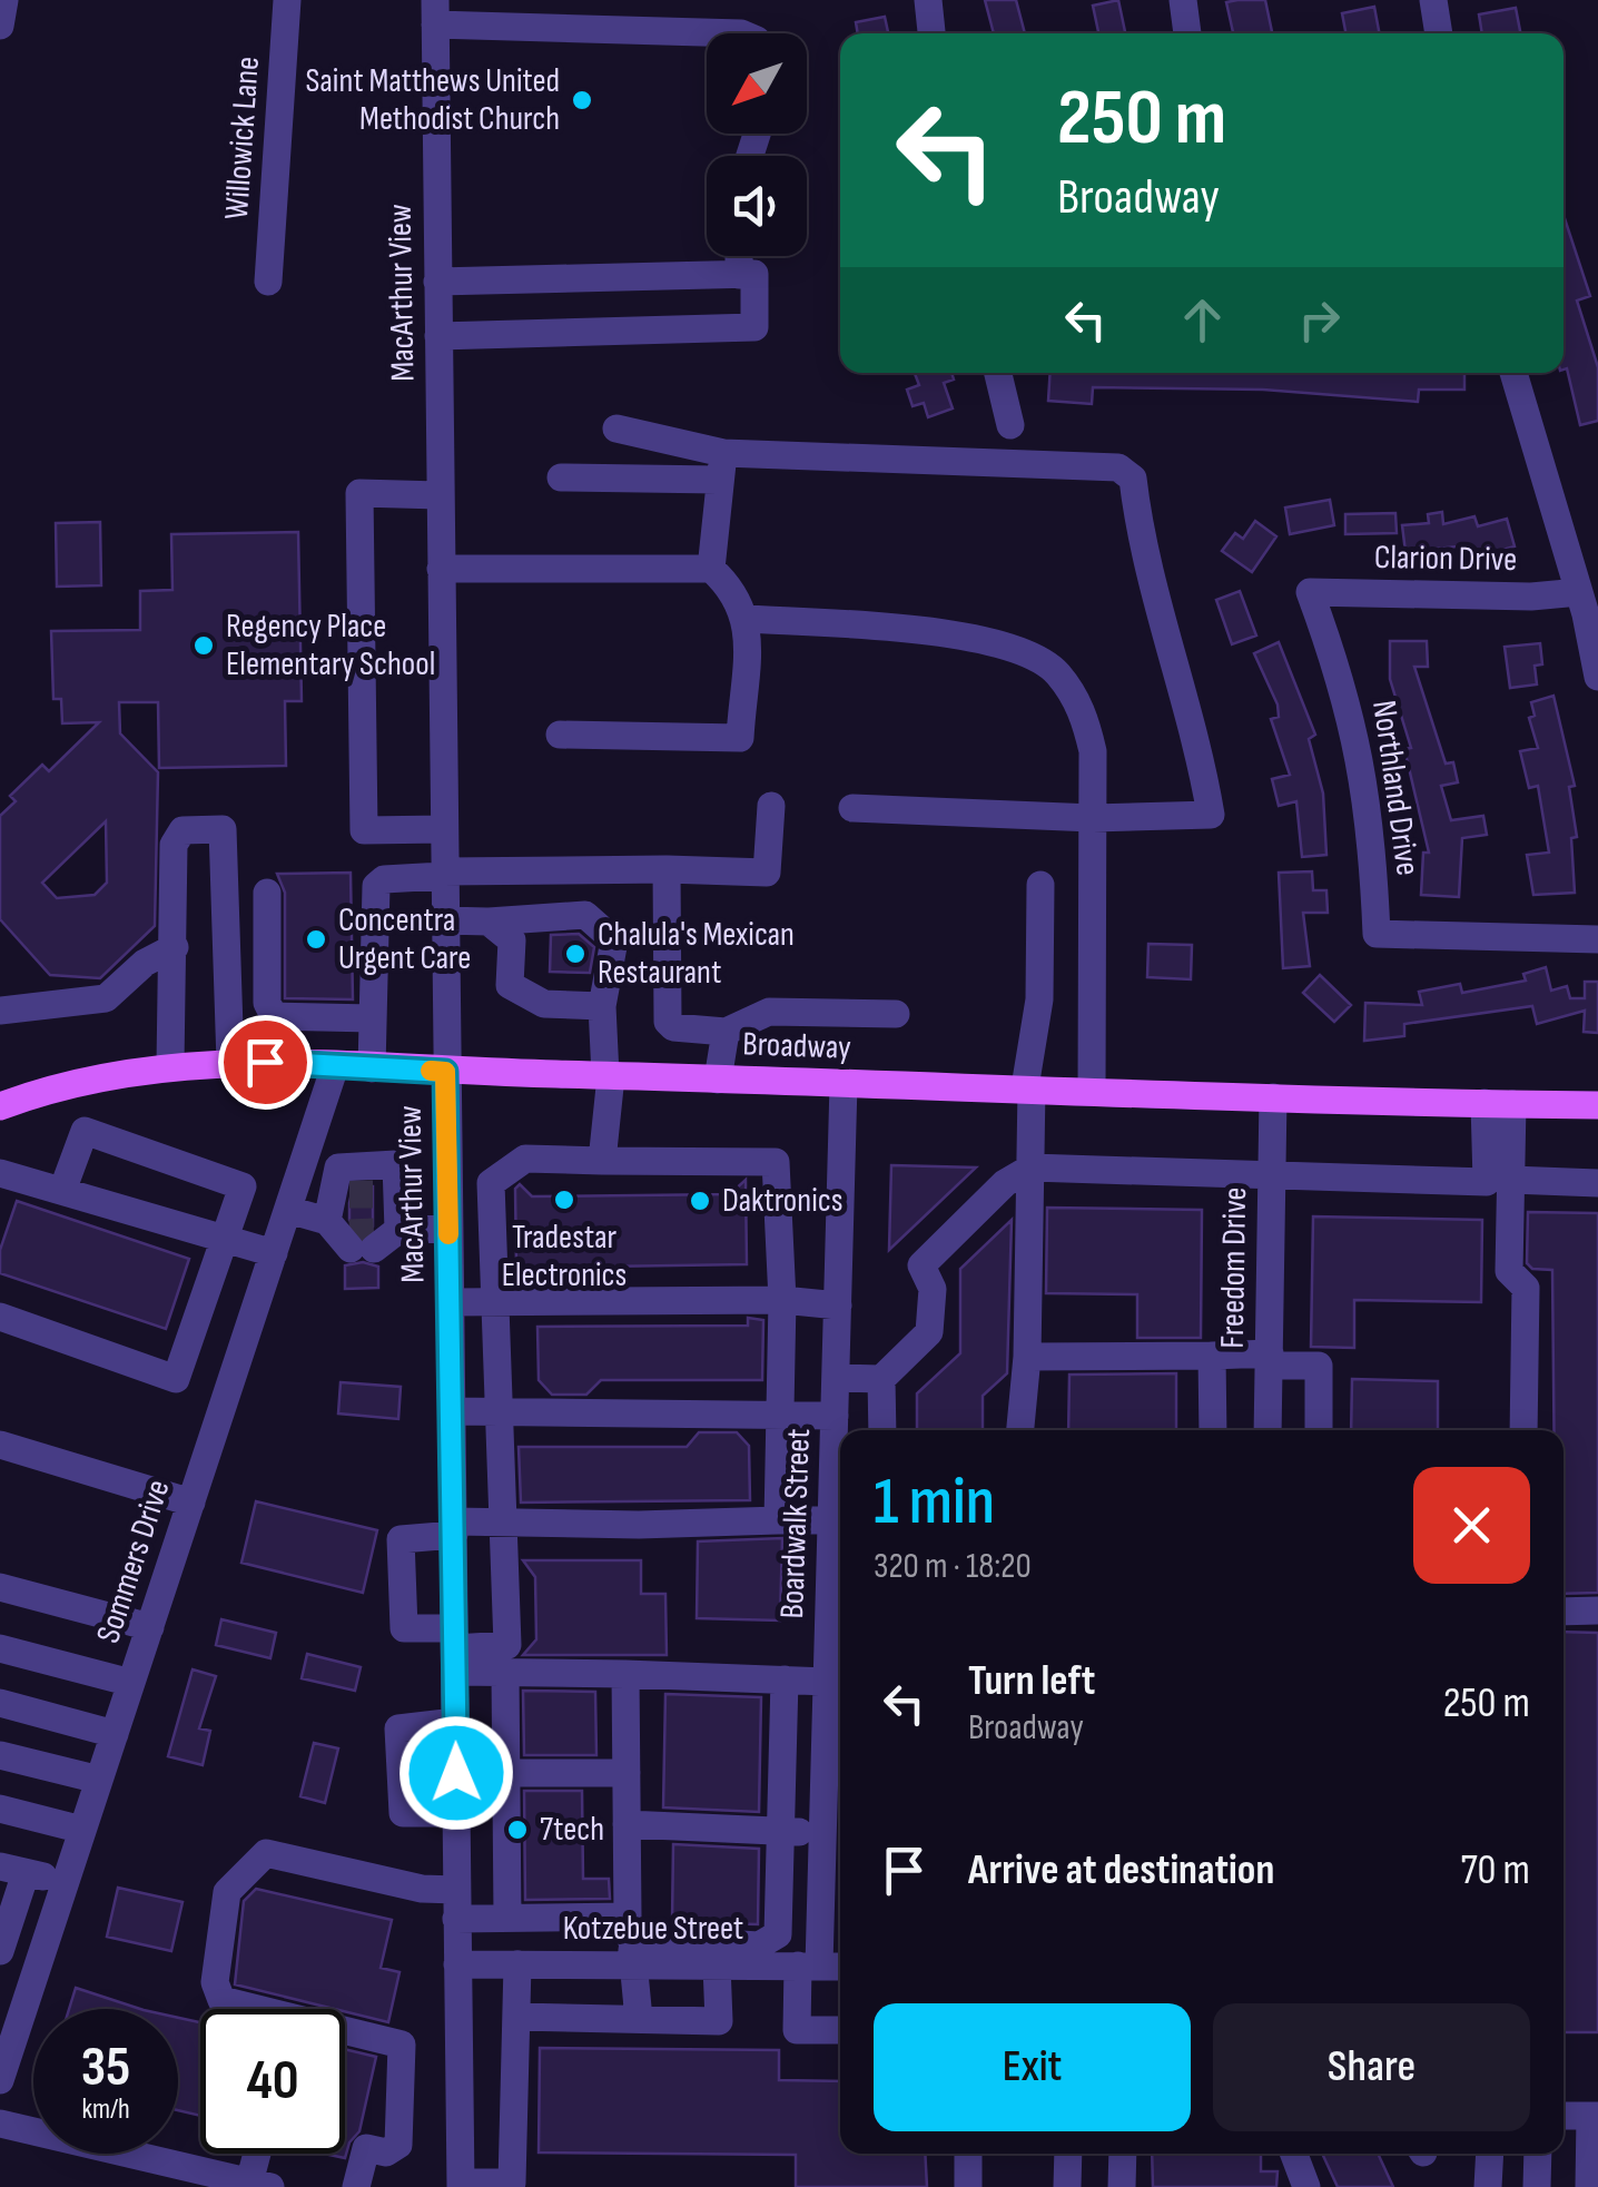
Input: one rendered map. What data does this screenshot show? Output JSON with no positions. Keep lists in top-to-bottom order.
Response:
{
  "streets": {
    "main road": ["Broadway"],
    "street": [
      "Willowick Lane",
      "MacArthur View",
      "Clarion Drive",
      "Northland Drive",
      "Freedom Drive",
      "Boardwalk Street",
      "Sommers Drive",
      "Kotzebue Street"
    ]
  },
  "crossings": [
    ["MacArthur View", "Broadway"],
    ["MacArthur View", "Kotzebue Street"],
    ["Clarion Drive", "Northland Drive"],
    ["Broadway", "Freedom Drive"],
    ["Broadway", "Boardwalk Street"],
    ["Broadway", "Sommers Drive"],
    ["Boardwalk Street", "Kotzebue Street"]
  ],
  "places": [
    "Saint Matthews United Methodist Church",
    "Regency Place Elementary School",
    "Concentra Urgent Care",
    "Chalula's Mexican Restaurant",
    "Tradestar Electronics",
    "Daktronics",
    "7tech"
  ],
  "north": "bottom left",
  "page": {
    "turn": ["250 m", "Broadway"],
    "heading": ["1 min", "320 m · 18:20"],
    "list": [
      {
        "name": "Turn left",
        "note": "Broadway",
        "value": "250 m"
      },
      {
        "name": "Arrive at destination",
        "value": "70 m"
      }
    ],
    "buttons": ["Exit", "Share"],
    "speed": "35 km/h",
    "limit": "40"
  }
}
